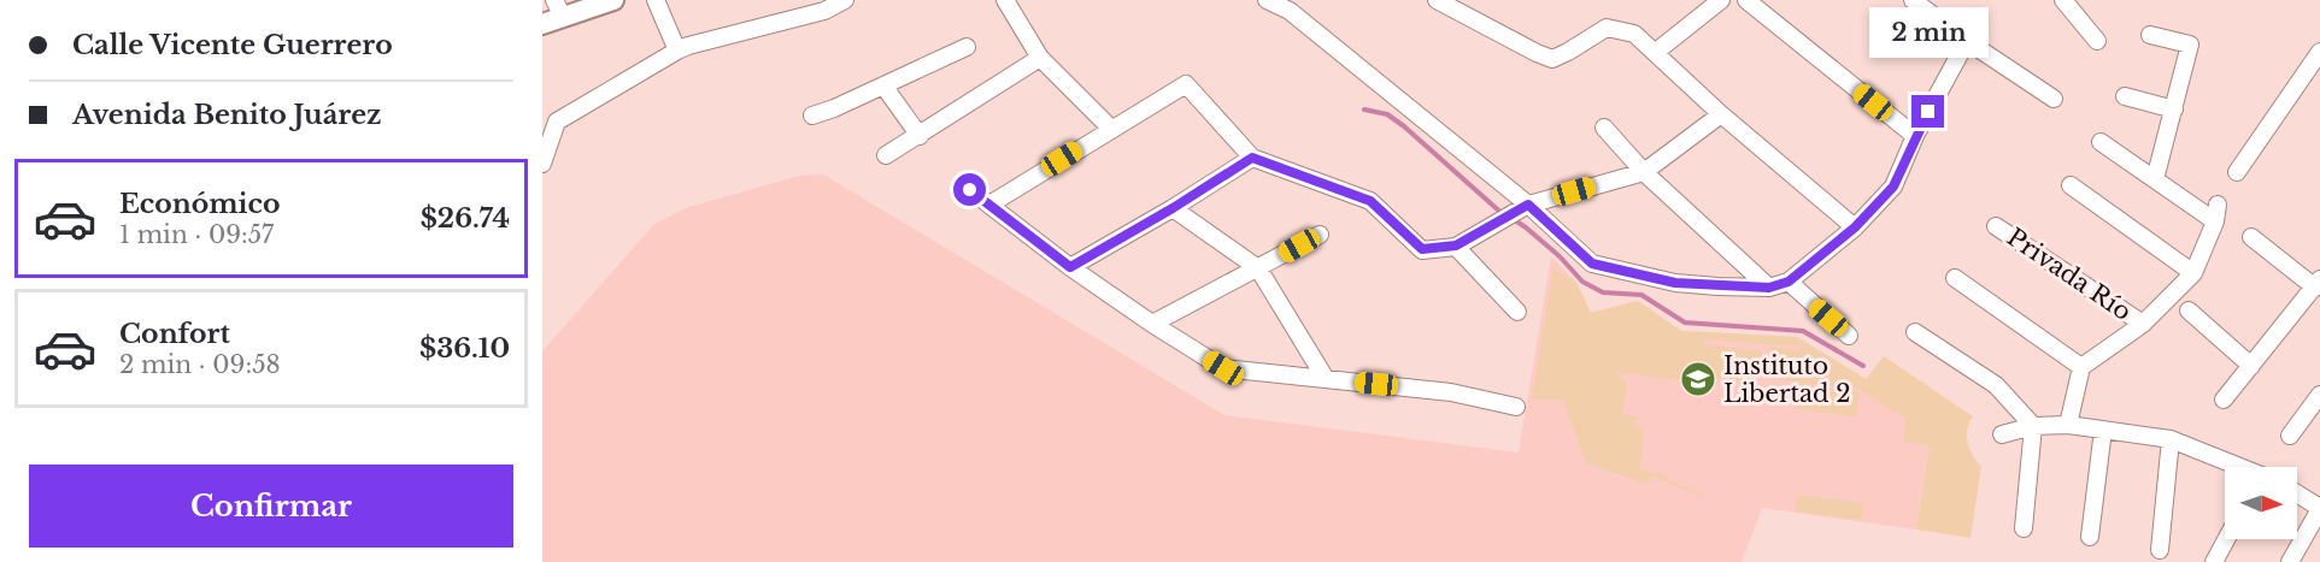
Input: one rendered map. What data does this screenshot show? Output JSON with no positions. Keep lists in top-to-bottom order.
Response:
{
  "streets": {
    "street": ["Privada Río"]
  },
  "places": {
    "school or university": ["Instituto Libertad 2"]
  },
  "north": "right",
  "page": {
    "banner": ["Calle Vicente Guerrero", "Avenida Benito Juárez"],
    "bubble": "2 min",
    "list": [
      {
        "name": "Económico",
        "note": "1 min · 09:57",
        "value": "$26.74"
      },
      {
        "name": "Confort",
        "note": "2 min · 09:58",
        "value": "$36.10"
      }
    ],
    "buttons": "Confirmar"
  }
}
